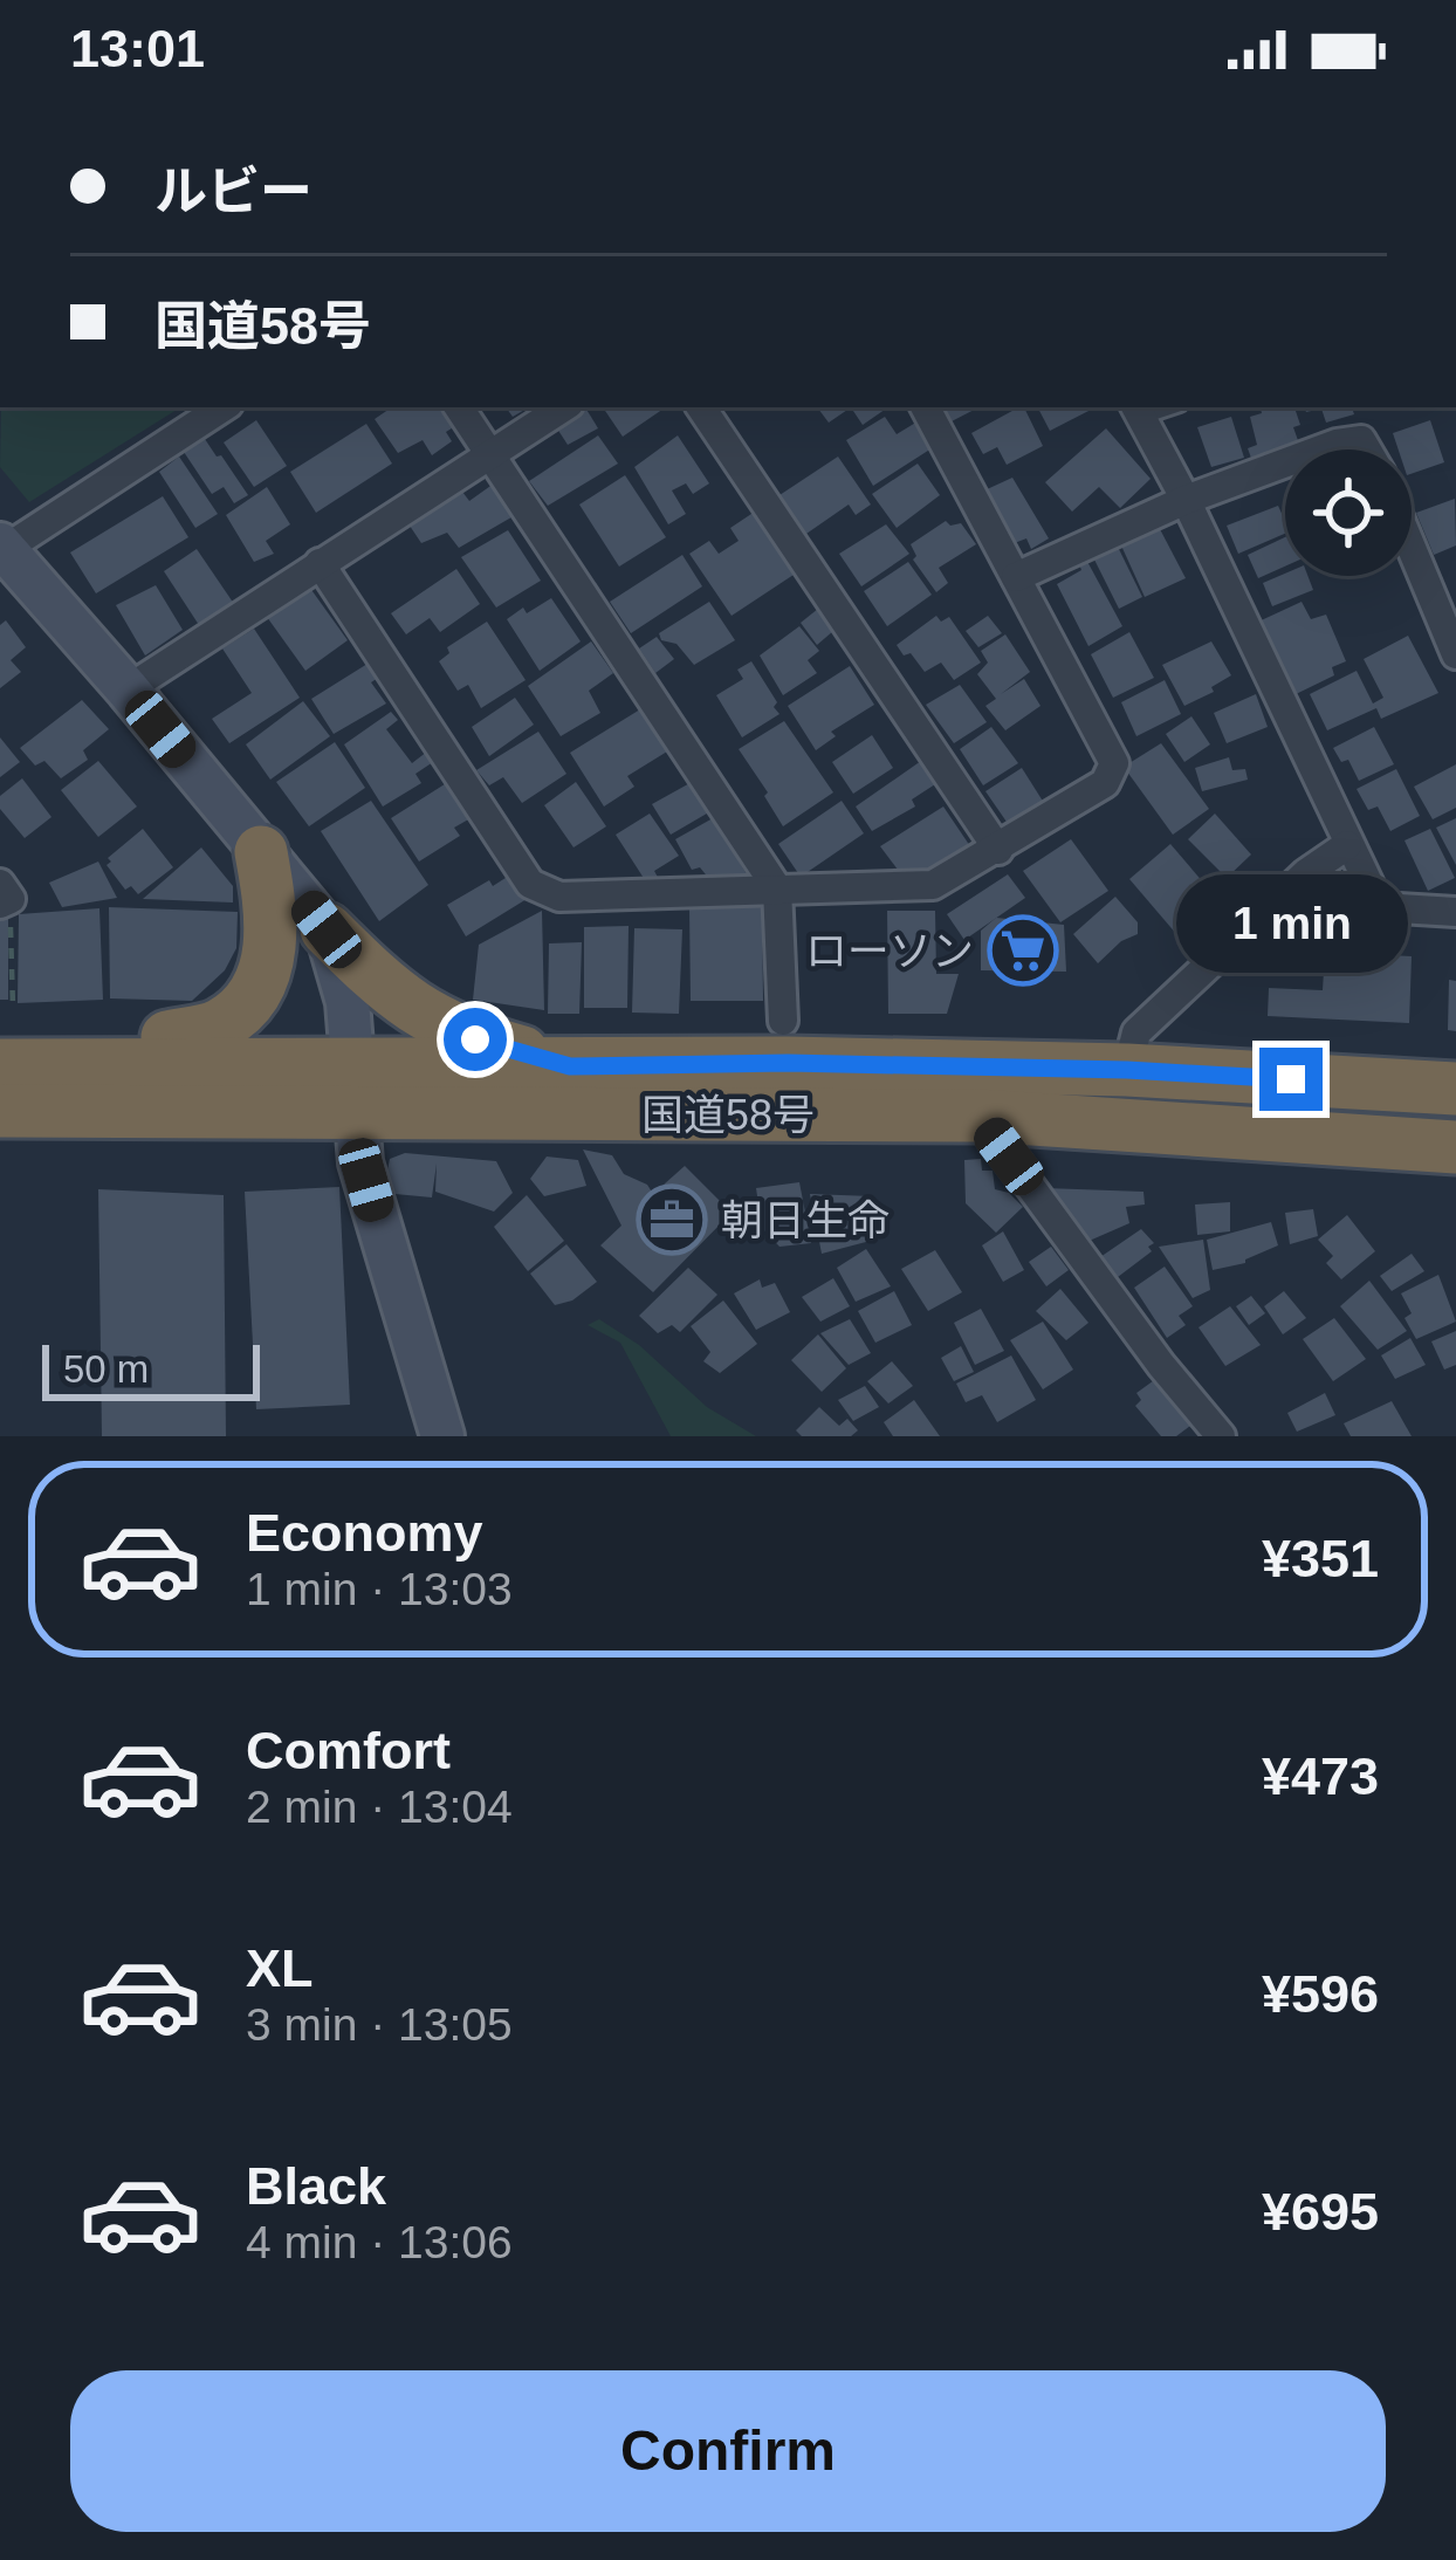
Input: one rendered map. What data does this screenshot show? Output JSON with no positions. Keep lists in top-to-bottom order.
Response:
{
  "streets": {
    "highway": ["国道58号"]
  },
  "places": {
    "supermarket": ["ローソン"],
    "office": ["朝日生命"]
  },
  "scale_bar": "50 m",
  "page": {
    "status": "13:01",
    "banner": ["ルビー", "国道58号"],
    "bubble": "1 min",
    "scale": "50 m",
    "list": [
      {
        "name": "Economy",
        "note": "1 min · 13:03",
        "value": "¥351"
      },
      {
        "name": "Comfort",
        "note": "2 min · 13:04",
        "value": "¥473"
      },
      {
        "name": "XL",
        "note": "3 min · 13:05",
        "value": "¥596"
      },
      {
        "name": "Black",
        "note": "4 min · 13:06",
        "value": "¥695"
      }
    ],
    "buttons": "Confirm"
  }
}
